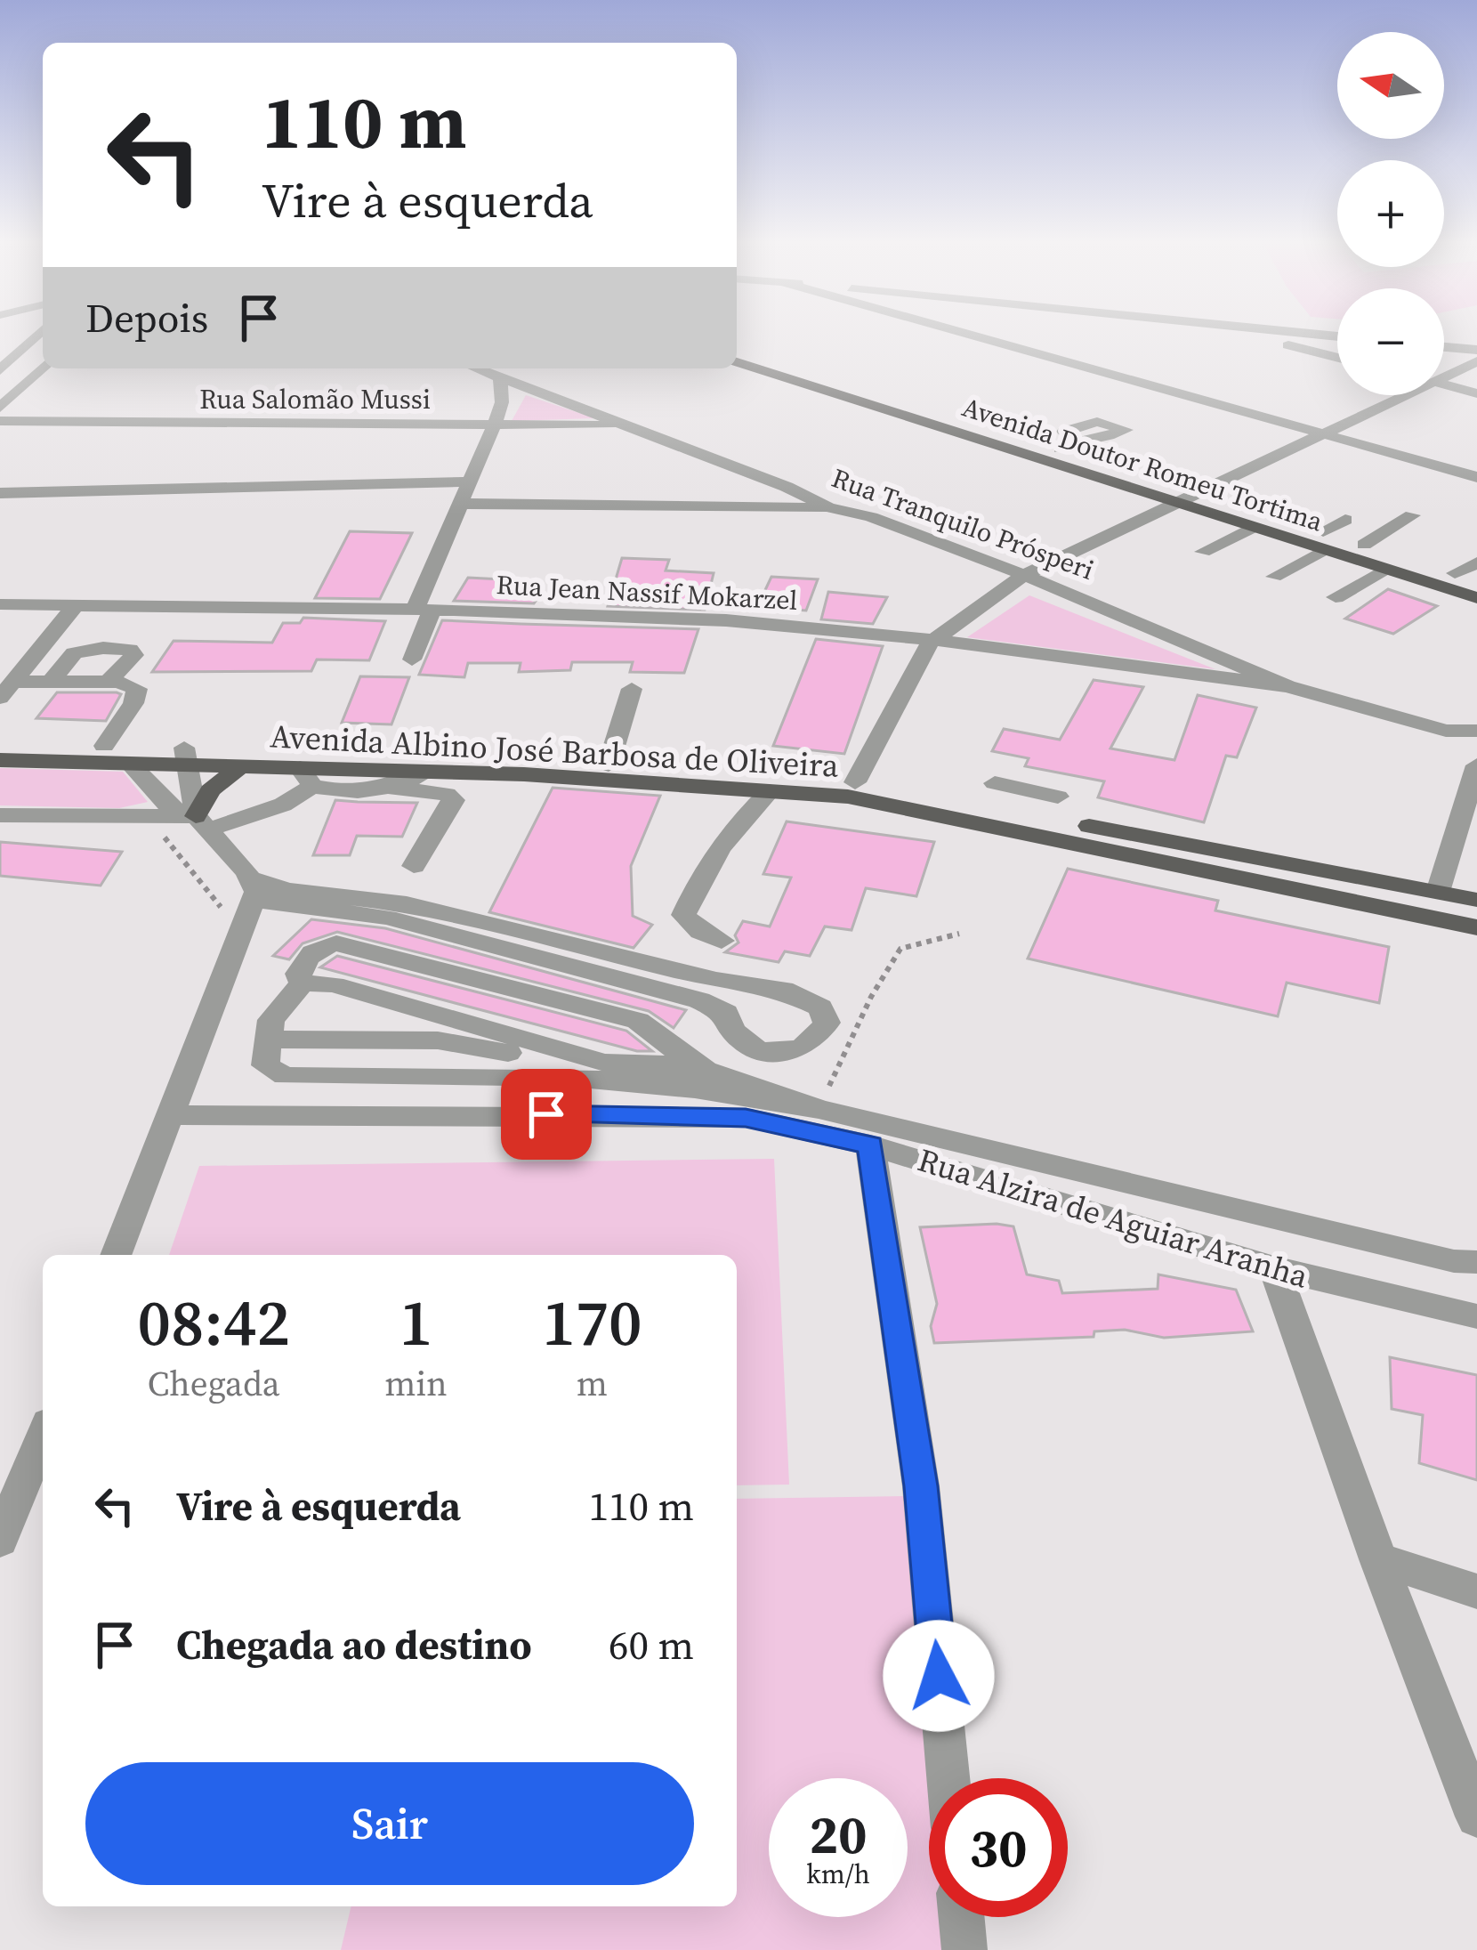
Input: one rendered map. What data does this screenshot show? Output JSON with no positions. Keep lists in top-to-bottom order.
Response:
{
  "streets": {
    "main road": ["Avenida Doutor Romeu Tortima", "Avenida Albino José Barbosa de Oliveira"],
    "street": [
      "Rua Salomão Mussi",
      "Rua Tranquilo Prósperi",
      "Rua Jean Nassif Mokarzel",
      "Rua Alzira de Aguiar Aranha"
    ]
  },
  "crossings": [
    ["Rua Salomão Mussi", "Rua Tranquilo Prósperi"],
    ["Rua Tranquilo Prósperi", "Rua Jean Nassif Mokarzel"]
  ],
  "north": "left",
  "page": {
    "map_buttons": ["+", "−"],
    "turn": ["110 m", "Vire à esquerda"],
    "then": "Depois",
    "eta": [
      "08:42",
      "Chegada",
      "1",
      "min",
      "170",
      "m"
    ],
    "list": [
      {
        "name": "Vire à esquerda",
        "value": "110 m"
      },
      {
        "name": "Chegada ao destino",
        "value": "60 m"
      }
    ],
    "buttons": "Sair",
    "speed": "20 km/h",
    "limit": "30"
  }
}
